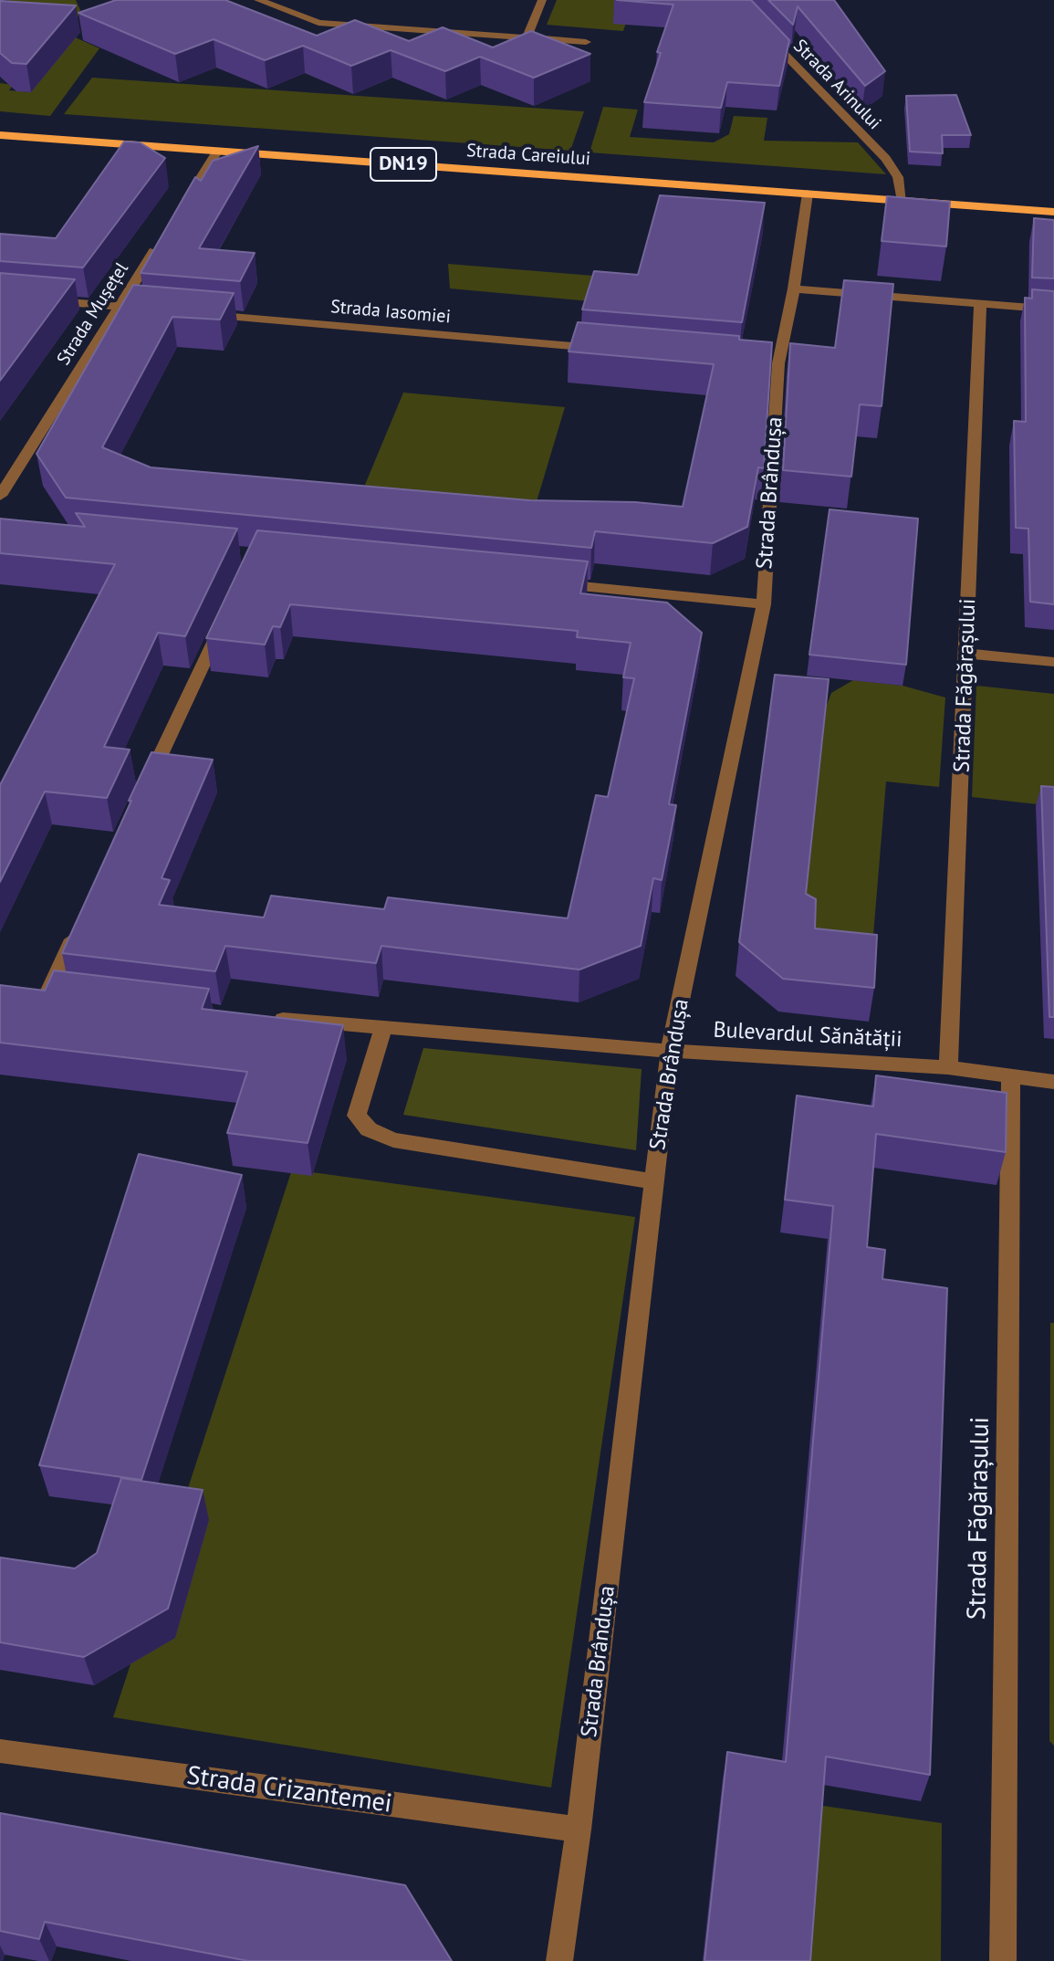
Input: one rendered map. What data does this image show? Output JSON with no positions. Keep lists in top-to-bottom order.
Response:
{
  "streets": {
    "main road": ["Strada Careiului", "DN19"],
    "street": [
      "Strada Arinului",
      "Strada Iasomiei",
      "Strada Mușețel",
      "Strada Brândușa",
      "Strada Făgărașului",
      "Bulevardul Sănătății",
      "Strada Crizantemei"
    ]
  },
  "crossings": [
    ["Strada Arinului", "Strada Careiului"],
    ["Strada Careiului", "Strada Brândușa"],
    ["Strada Brândușa", "Bulevardul Sănătății"],
    ["Strada Brândușa", "Strada Crizantemei"],
    ["Strada Făgărașului", "Bulevardul Sănătății"]
  ]
}
